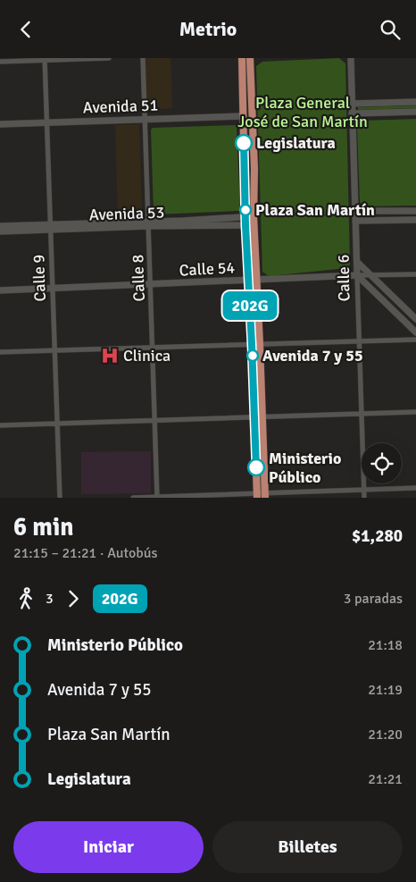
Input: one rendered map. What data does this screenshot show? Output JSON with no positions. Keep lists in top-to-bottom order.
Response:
{
  "streets": {
    "street": [
      "Avenida 51",
      "Avenida 53",
      "Calle 54",
      "Calle 9",
      "Calle 8",
      "Calle 6"
    ]
  },
  "crossings": [
    ["Avenida 51", "Calle 9"],
    ["Avenida 51", "Calle 8"],
    ["Avenida 53", "Calle 9"],
    ["Avenida 53", "Calle 8"],
    ["Calle 54", "Calle 9"],
    ["Calle 54", "Calle 8"],
    ["Calle 54", "Calle 6"]
  ],
  "parks": ["Plaza General José de San Martín"],
  "places": {
    "other": [
      "Legislatura",
      "Plaza San Martín",
      "Avenida 7 y 55",
      "Ministerio Público"
    ],
    "hospital": ["Clinica"]
  },
  "lines": ["bus line 202G"],
  "page": {
    "header": "Metrio",
    "on_map": "202G",
    "heading": ["6 min", "21:15 – 21:21 · Autobús", "$1,280"],
    "legs": ["3", "202G", "3 paradas"],
    "list": [
      {
        "name": "Ministerio Público",
        "value": "21:18"
      },
      {
        "name": "Avenida 7 y 55",
        "value": "21:19"
      },
      {
        "name": "Plaza San Martín",
        "value": "21:20"
      },
      {
        "name": "Legislatura",
        "value": "21:21"
      }
    ],
    "buttons": ["Iniciar", "Billetes"]
  }
}
